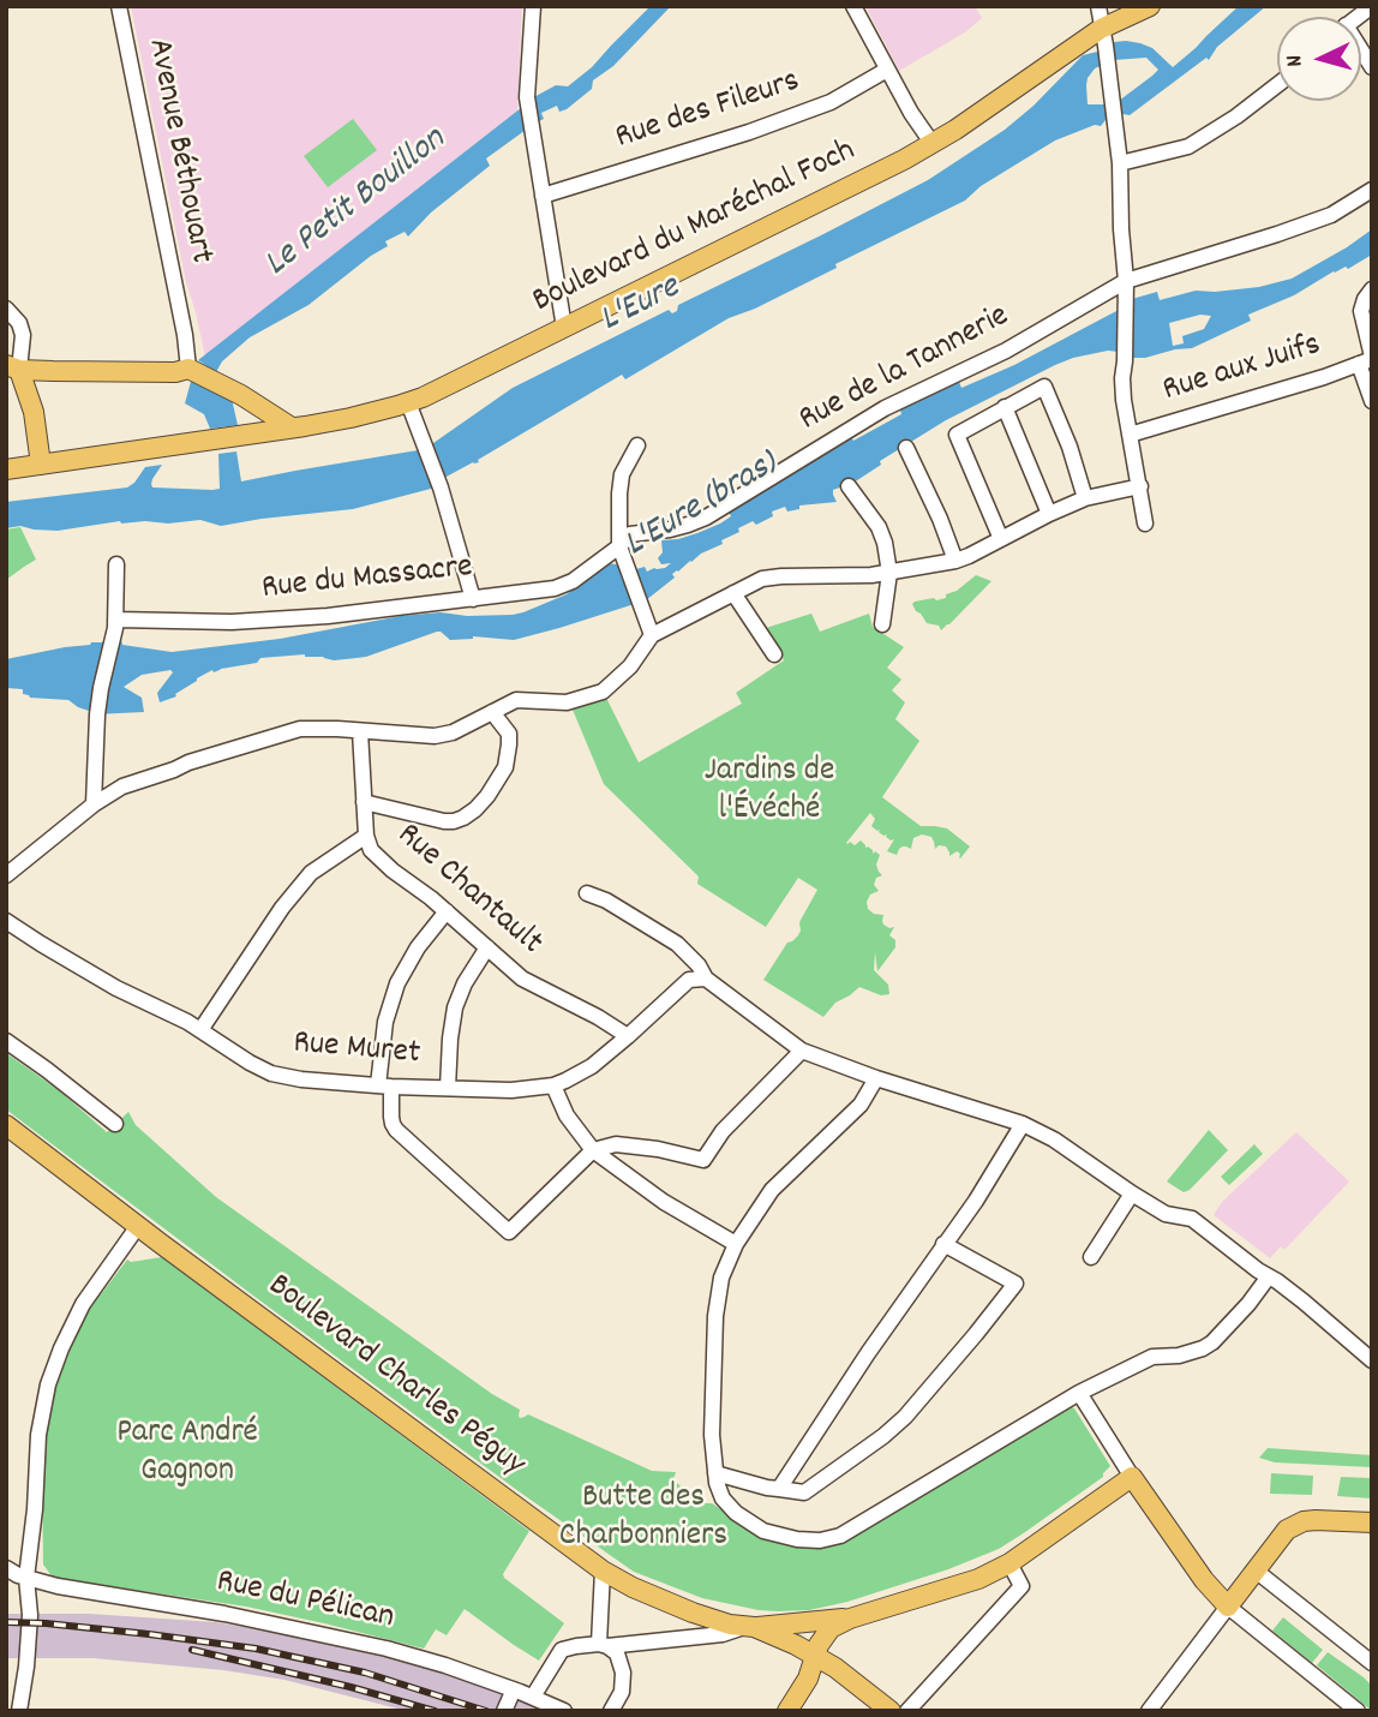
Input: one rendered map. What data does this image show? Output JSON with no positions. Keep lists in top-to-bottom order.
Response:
{
  "streets": {
    "main road": ["Boulevard du Maréchal Foch", "Boulevard Charles Péguy"],
    "street": [
      "Rue des Fileurs",
      "Avenue Béthouart",
      "Rue de la Tannerie",
      "Rue aux Juifs",
      "Rue du Massacre",
      "Rue Chantault",
      "Rue Muret",
      "Rue du Pélican"
    ]
  },
  "crossings": [
    ["Rue de la Tannerie", "Rue du Massacre"],
    ["Rue Chantault", "Rue Muret"]
  ],
  "water": ["Le Petit Bouillon", "L'Eure", "L'Eure (bras)"],
  "parks": ["Jardins de l'Évéché", "Parc André Gagnon", "Butte des Charbonniers"],
  "north": "left"
}
